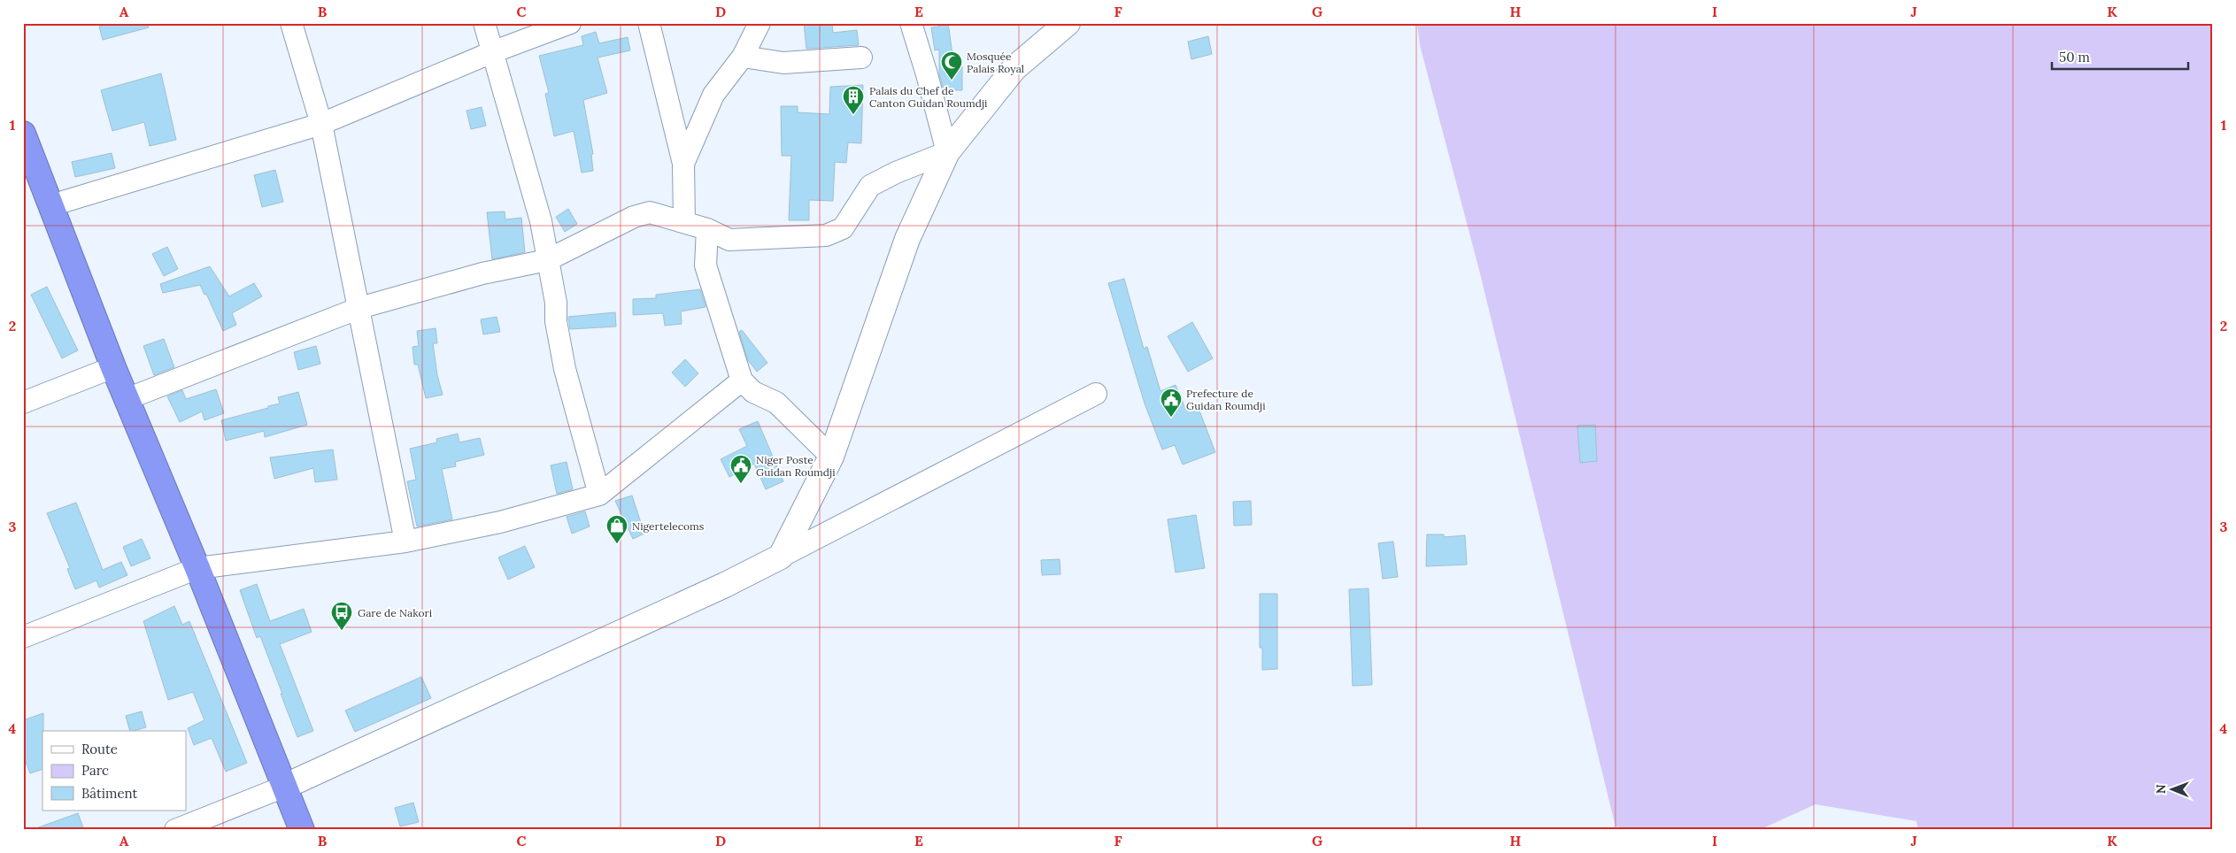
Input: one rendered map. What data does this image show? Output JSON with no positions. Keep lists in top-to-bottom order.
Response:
{
  "places": {
    "mosque": ["Mosquée Palais Royal"],
    "building": ["Palais du Chef de Canton Guidan Roumdji"],
    "public building": ["Prefecture de Guidan Roumdji", "Niger Poste Guidan Roumdji"],
    "shop": ["Nigertelecoms"],
    "bus stop": ["Gare de Nakori"]
  },
  "legend": ["Route", "Parc", "Bâtiment"],
  "scale_bar": "50 m",
  "north": "left",
  "grid": {
    "columns": [
      "A",
      "B",
      "C",
      "D",
      "E",
      "F",
      "G",
      "H",
      "I",
      "J",
      "K"
    ],
    "rows": [
      "1",
      "2",
      "3",
      "4"
    ]
  }
}
